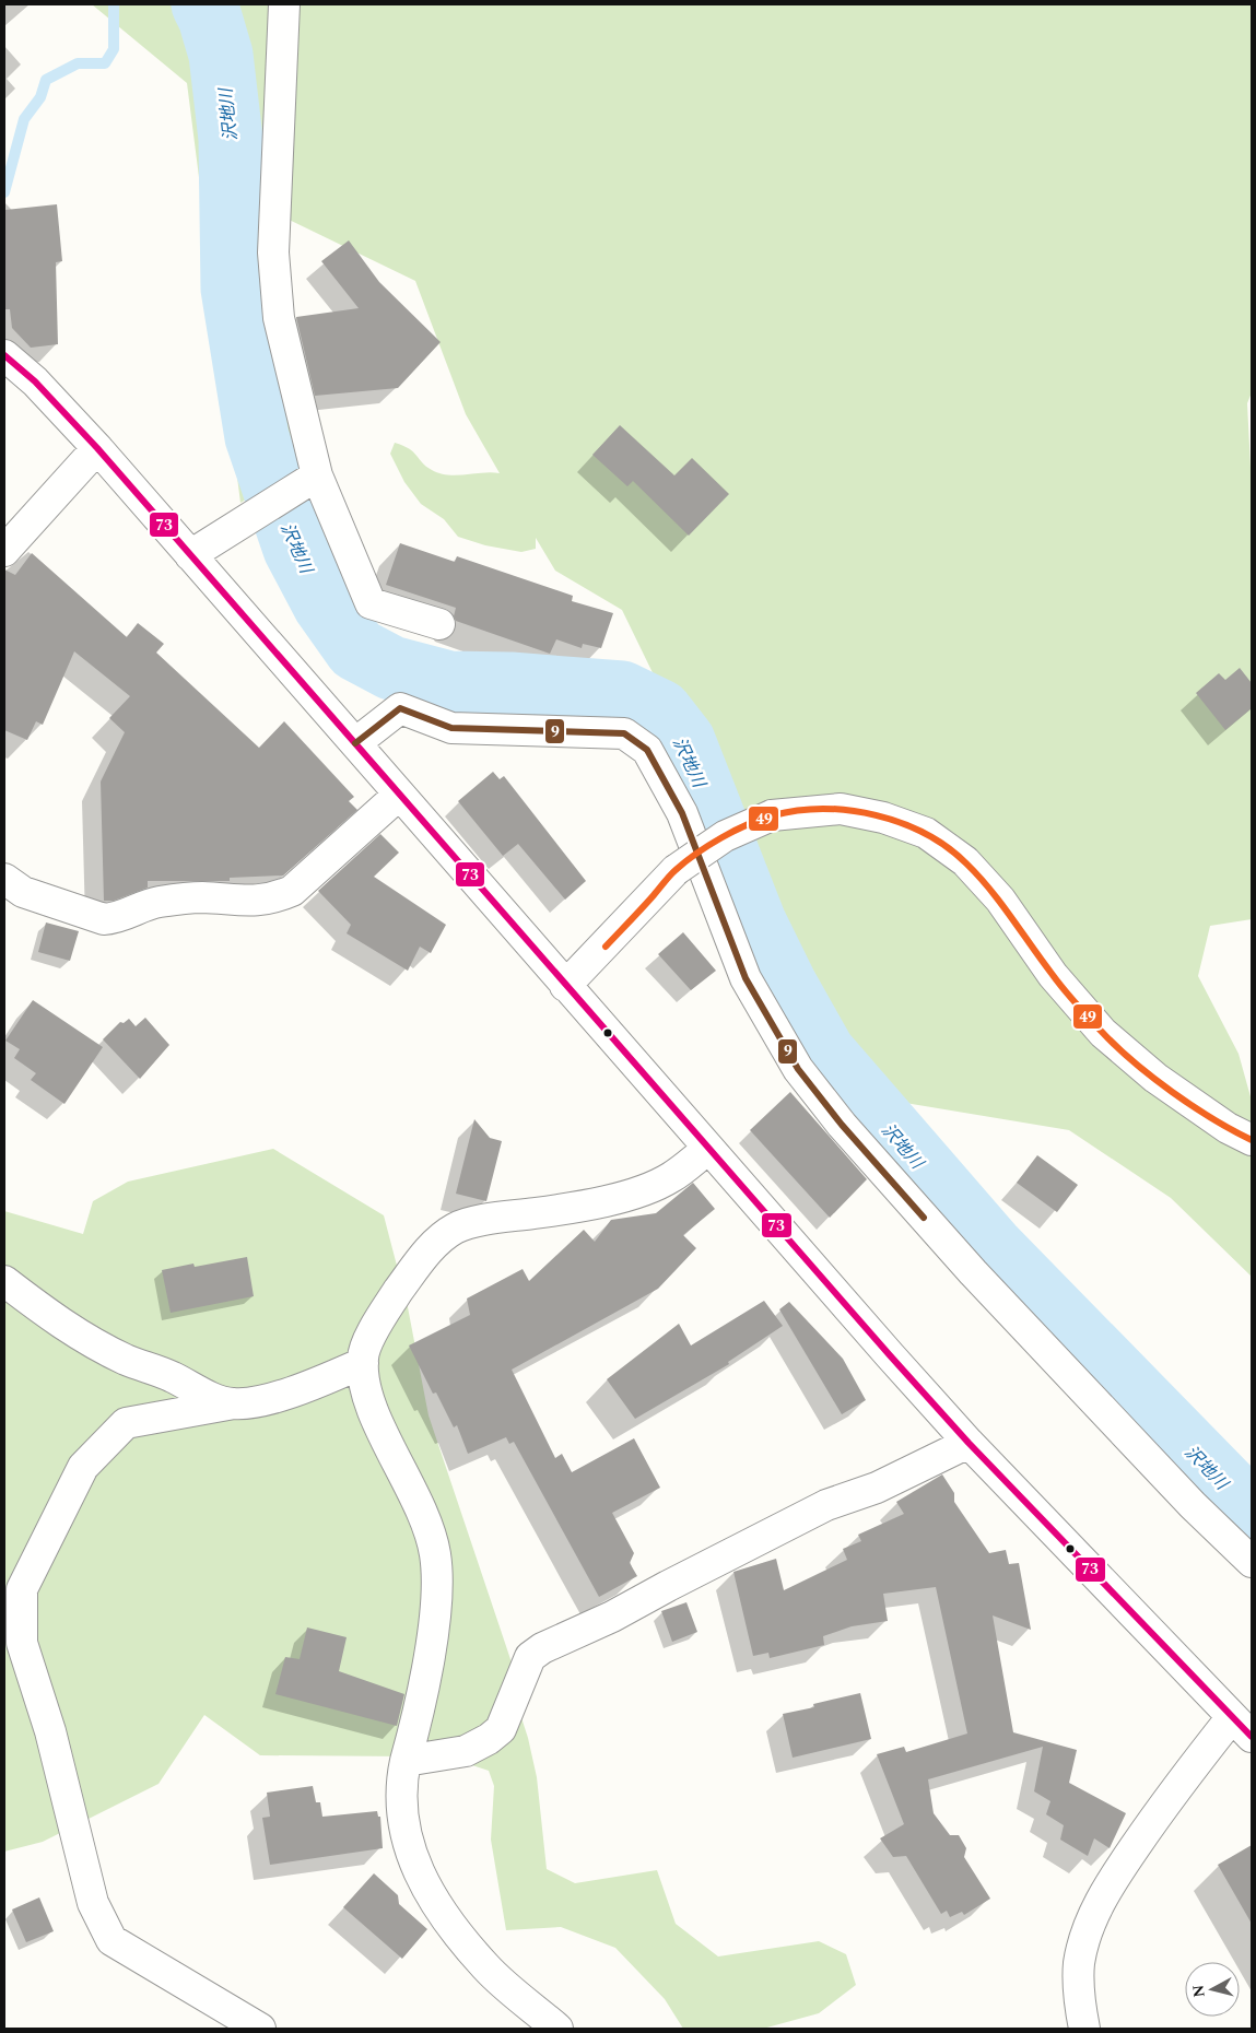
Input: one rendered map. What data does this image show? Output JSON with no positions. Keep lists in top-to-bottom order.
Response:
{
  "water": ["沢地川"],
  "lines": ["transit line 73", "transit line 9", "transit line 49"],
  "north": "left"
}
